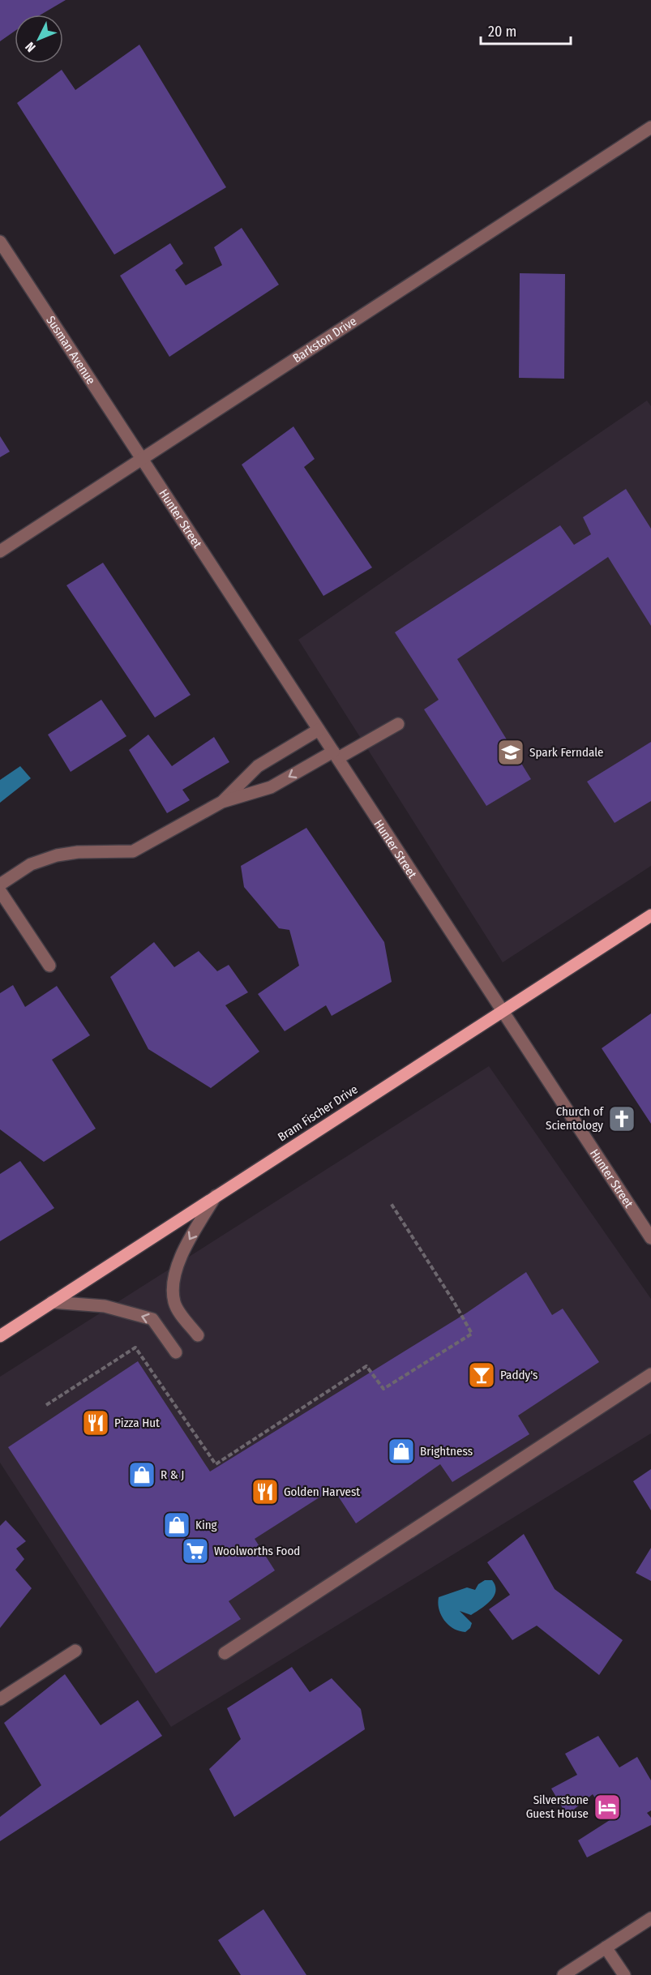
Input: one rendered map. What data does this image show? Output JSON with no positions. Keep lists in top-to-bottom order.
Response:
{
  "streets": {
    "main road": ["Bram Fischer Drive"],
    "street": ["Barkston Drive", "Susman Avenue", "Hunter Street"]
  },
  "crossings": [
    ["Barkston Drive", "Susman Avenue"],
    ["Barkston Drive", "Hunter Street"],
    ["Susman Avenue", "Hunter Street"],
    ["Hunter Street", "Bram Fischer Drive"]
  ],
  "places": {
    "school or university": ["Spark Ferndale"],
    "church": ["Church of Scientology"],
    "bar": ["Paddy's"],
    "restaurant": ["Pizza Hut", "Golden Harvest"],
    "shop": ["Brightness", "R & J", "King"],
    "supermarket": ["Woolworths Food"],
    "hotel": ["Silverstone Guest House"]
  },
  "scale_bar": "20 m",
  "north": "bottom left"
}
